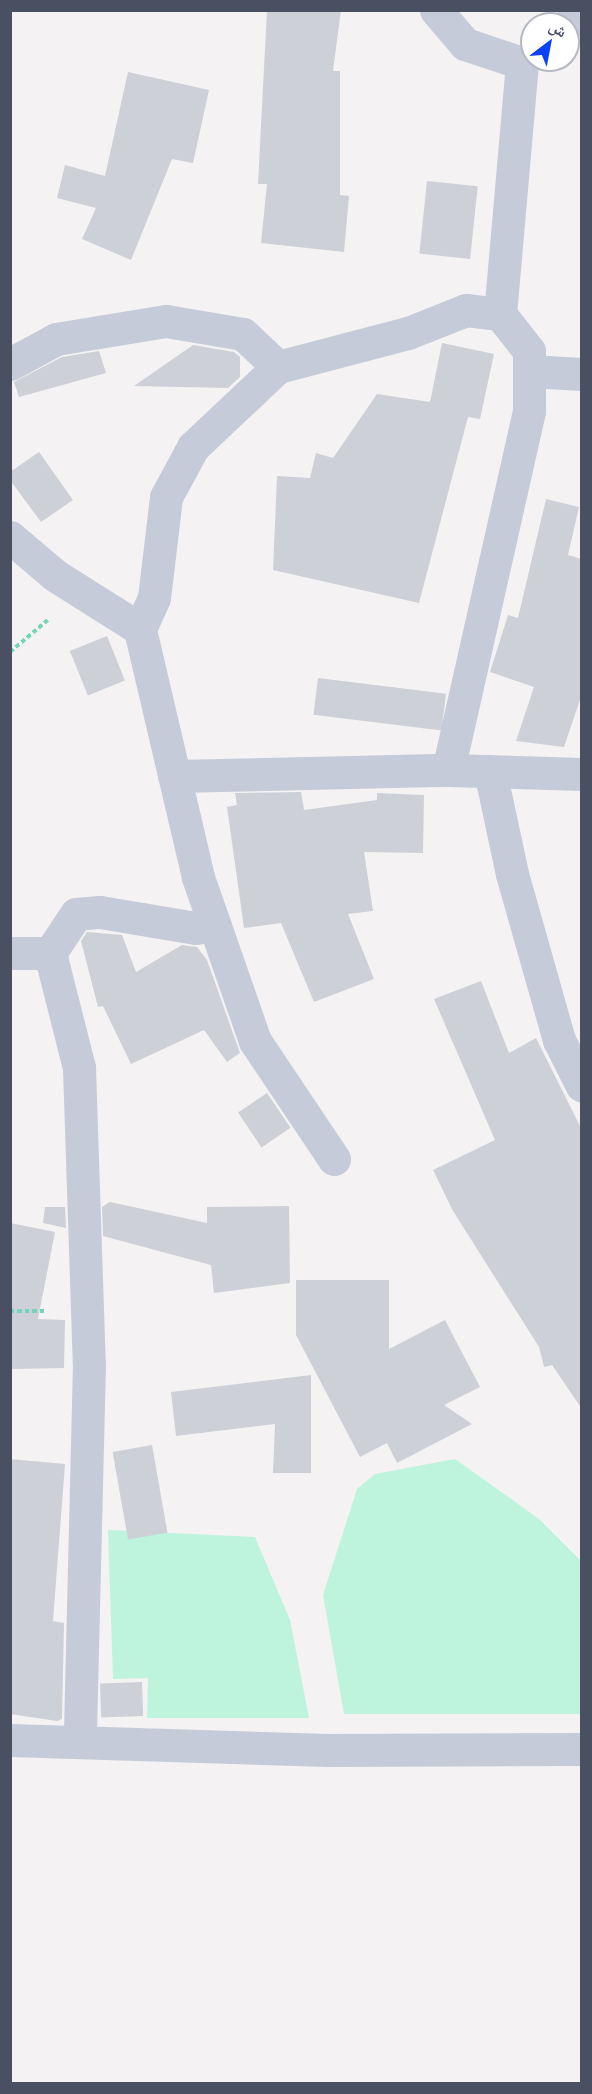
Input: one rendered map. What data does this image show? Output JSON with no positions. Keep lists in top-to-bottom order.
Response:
{
  "north": "top right"
}
